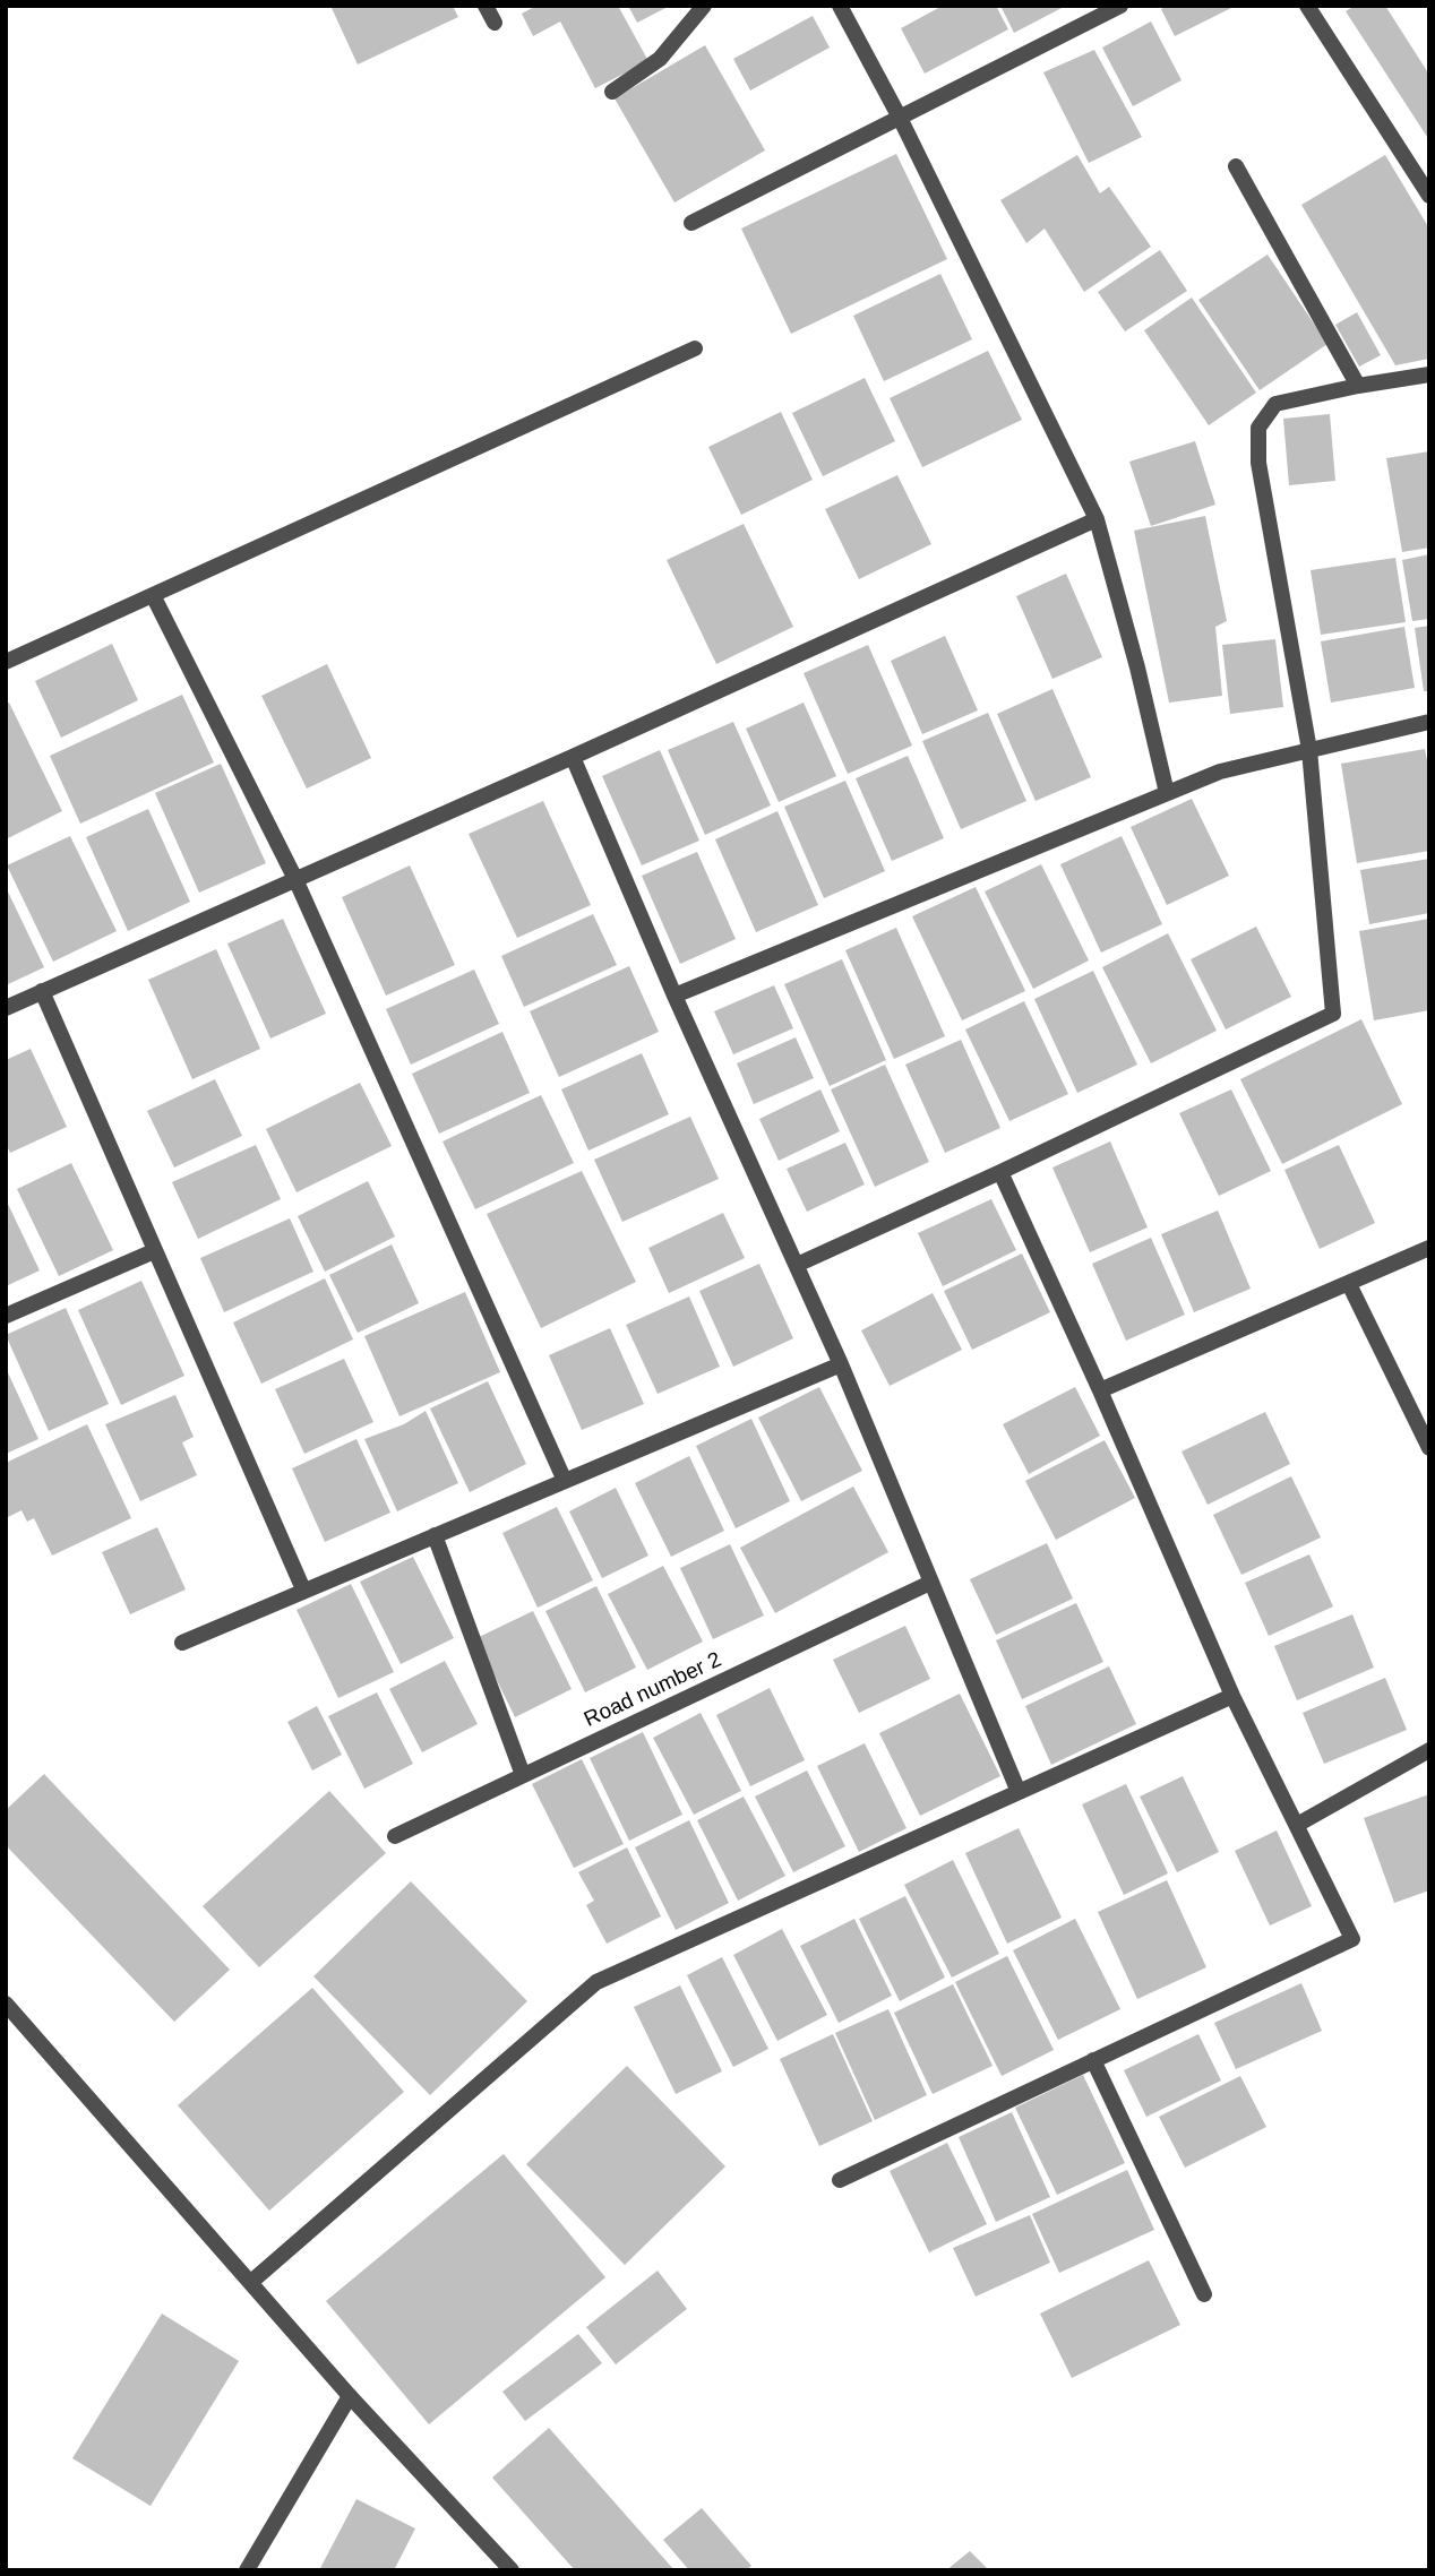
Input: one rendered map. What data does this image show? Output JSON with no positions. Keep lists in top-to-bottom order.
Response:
{
  "streets": {
    "street": ["Road number 2"]
  }
}
